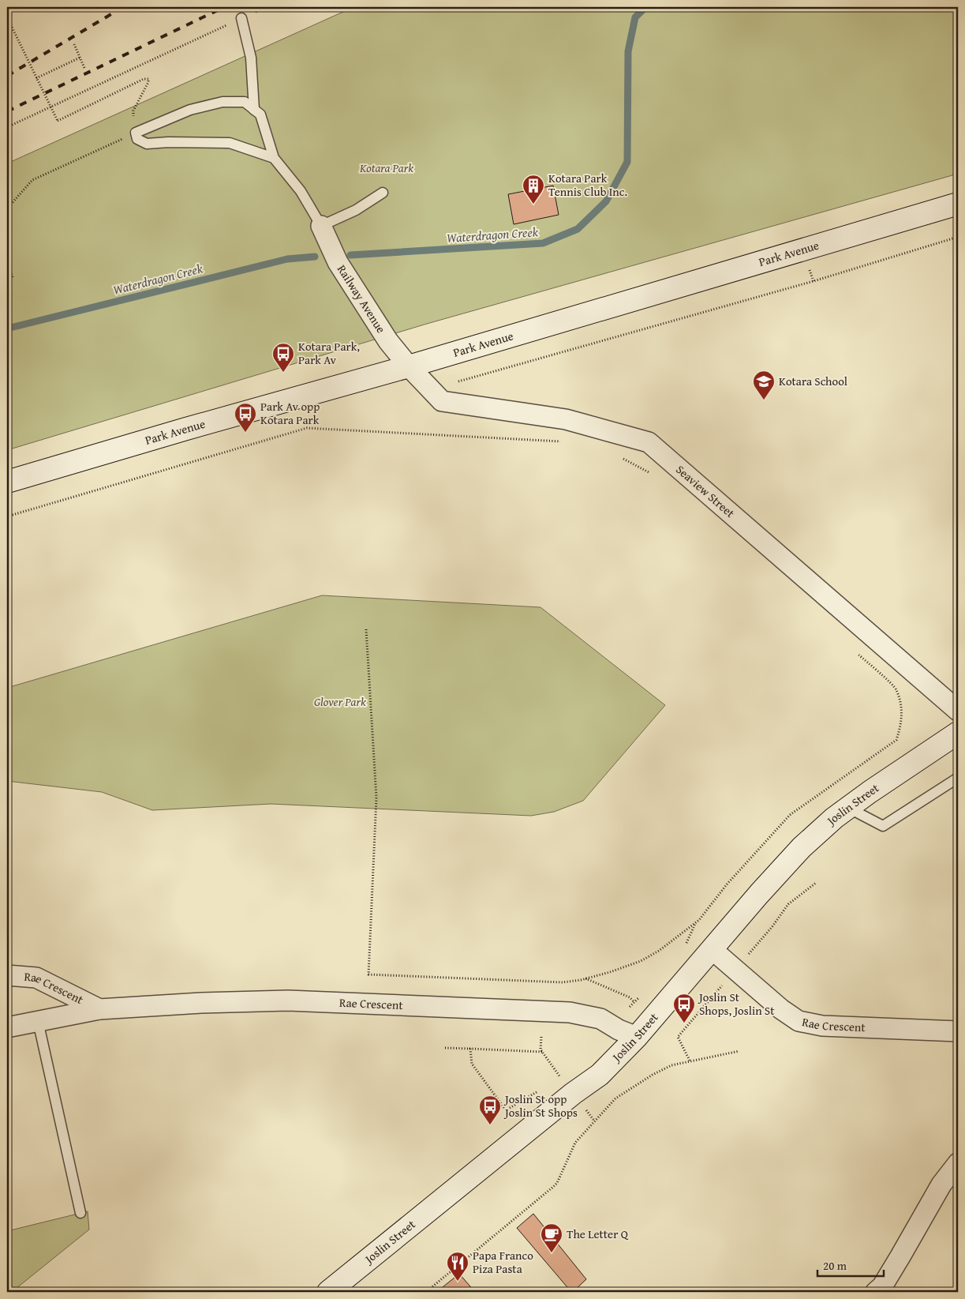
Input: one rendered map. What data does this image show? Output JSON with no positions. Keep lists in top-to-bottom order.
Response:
{
  "streets": {
    "main road": ["Park Avenue", "Joslin Street"],
    "street": ["Railway Avenue", "Seaview Street", "Rae Crescent"]
  },
  "crossings": [
    ["Park Avenue", "Railway Avenue"],
    ["Joslin Street", "Rae Crescent"]
  ],
  "water": ["Waterdragon Creek"],
  "parks": ["Kotara Park", "Glover Park"],
  "places": {
    "building": ["Kotara Park Tennis Club Inc."],
    "bus stop": [
      "Kotara Park, Park Av",
      "Park Av opp Kotara Park",
      "Joslin St Shops, Joslin St",
      "Joslin St opp Joslin St Shops"
    ],
    "school or university": ["Kotara School"],
    "cafe": ["The Letter Q"],
    "restaurant": ["Papa Franco Piza Pasta"]
  },
  "scale_bar": "20 m"
}
